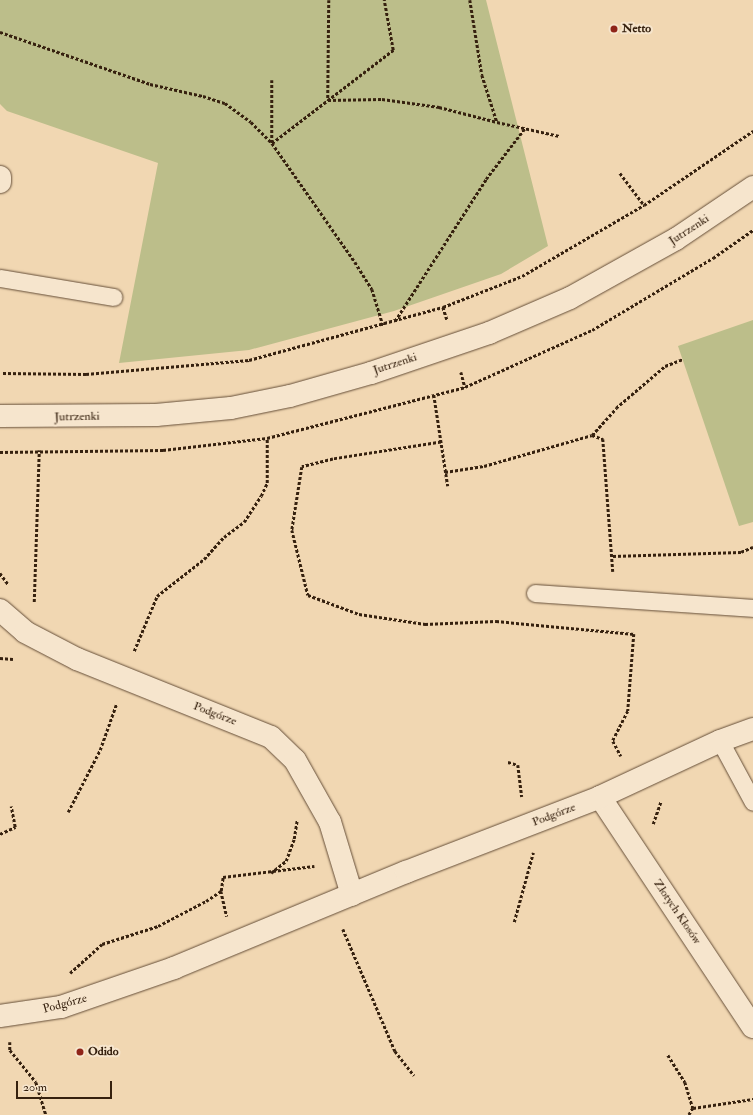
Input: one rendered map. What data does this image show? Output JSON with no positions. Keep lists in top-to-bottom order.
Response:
{
  "streets": {
    "street": ["Jutrzenki", "Podgórze", "Złotych Kłosów"]
  },
  "crossings": [
    ["Podgórze", "Złotych Kłosów"]
  ],
  "places": ["Netto", "Odido"],
  "scale_bar": "20 m"
}
